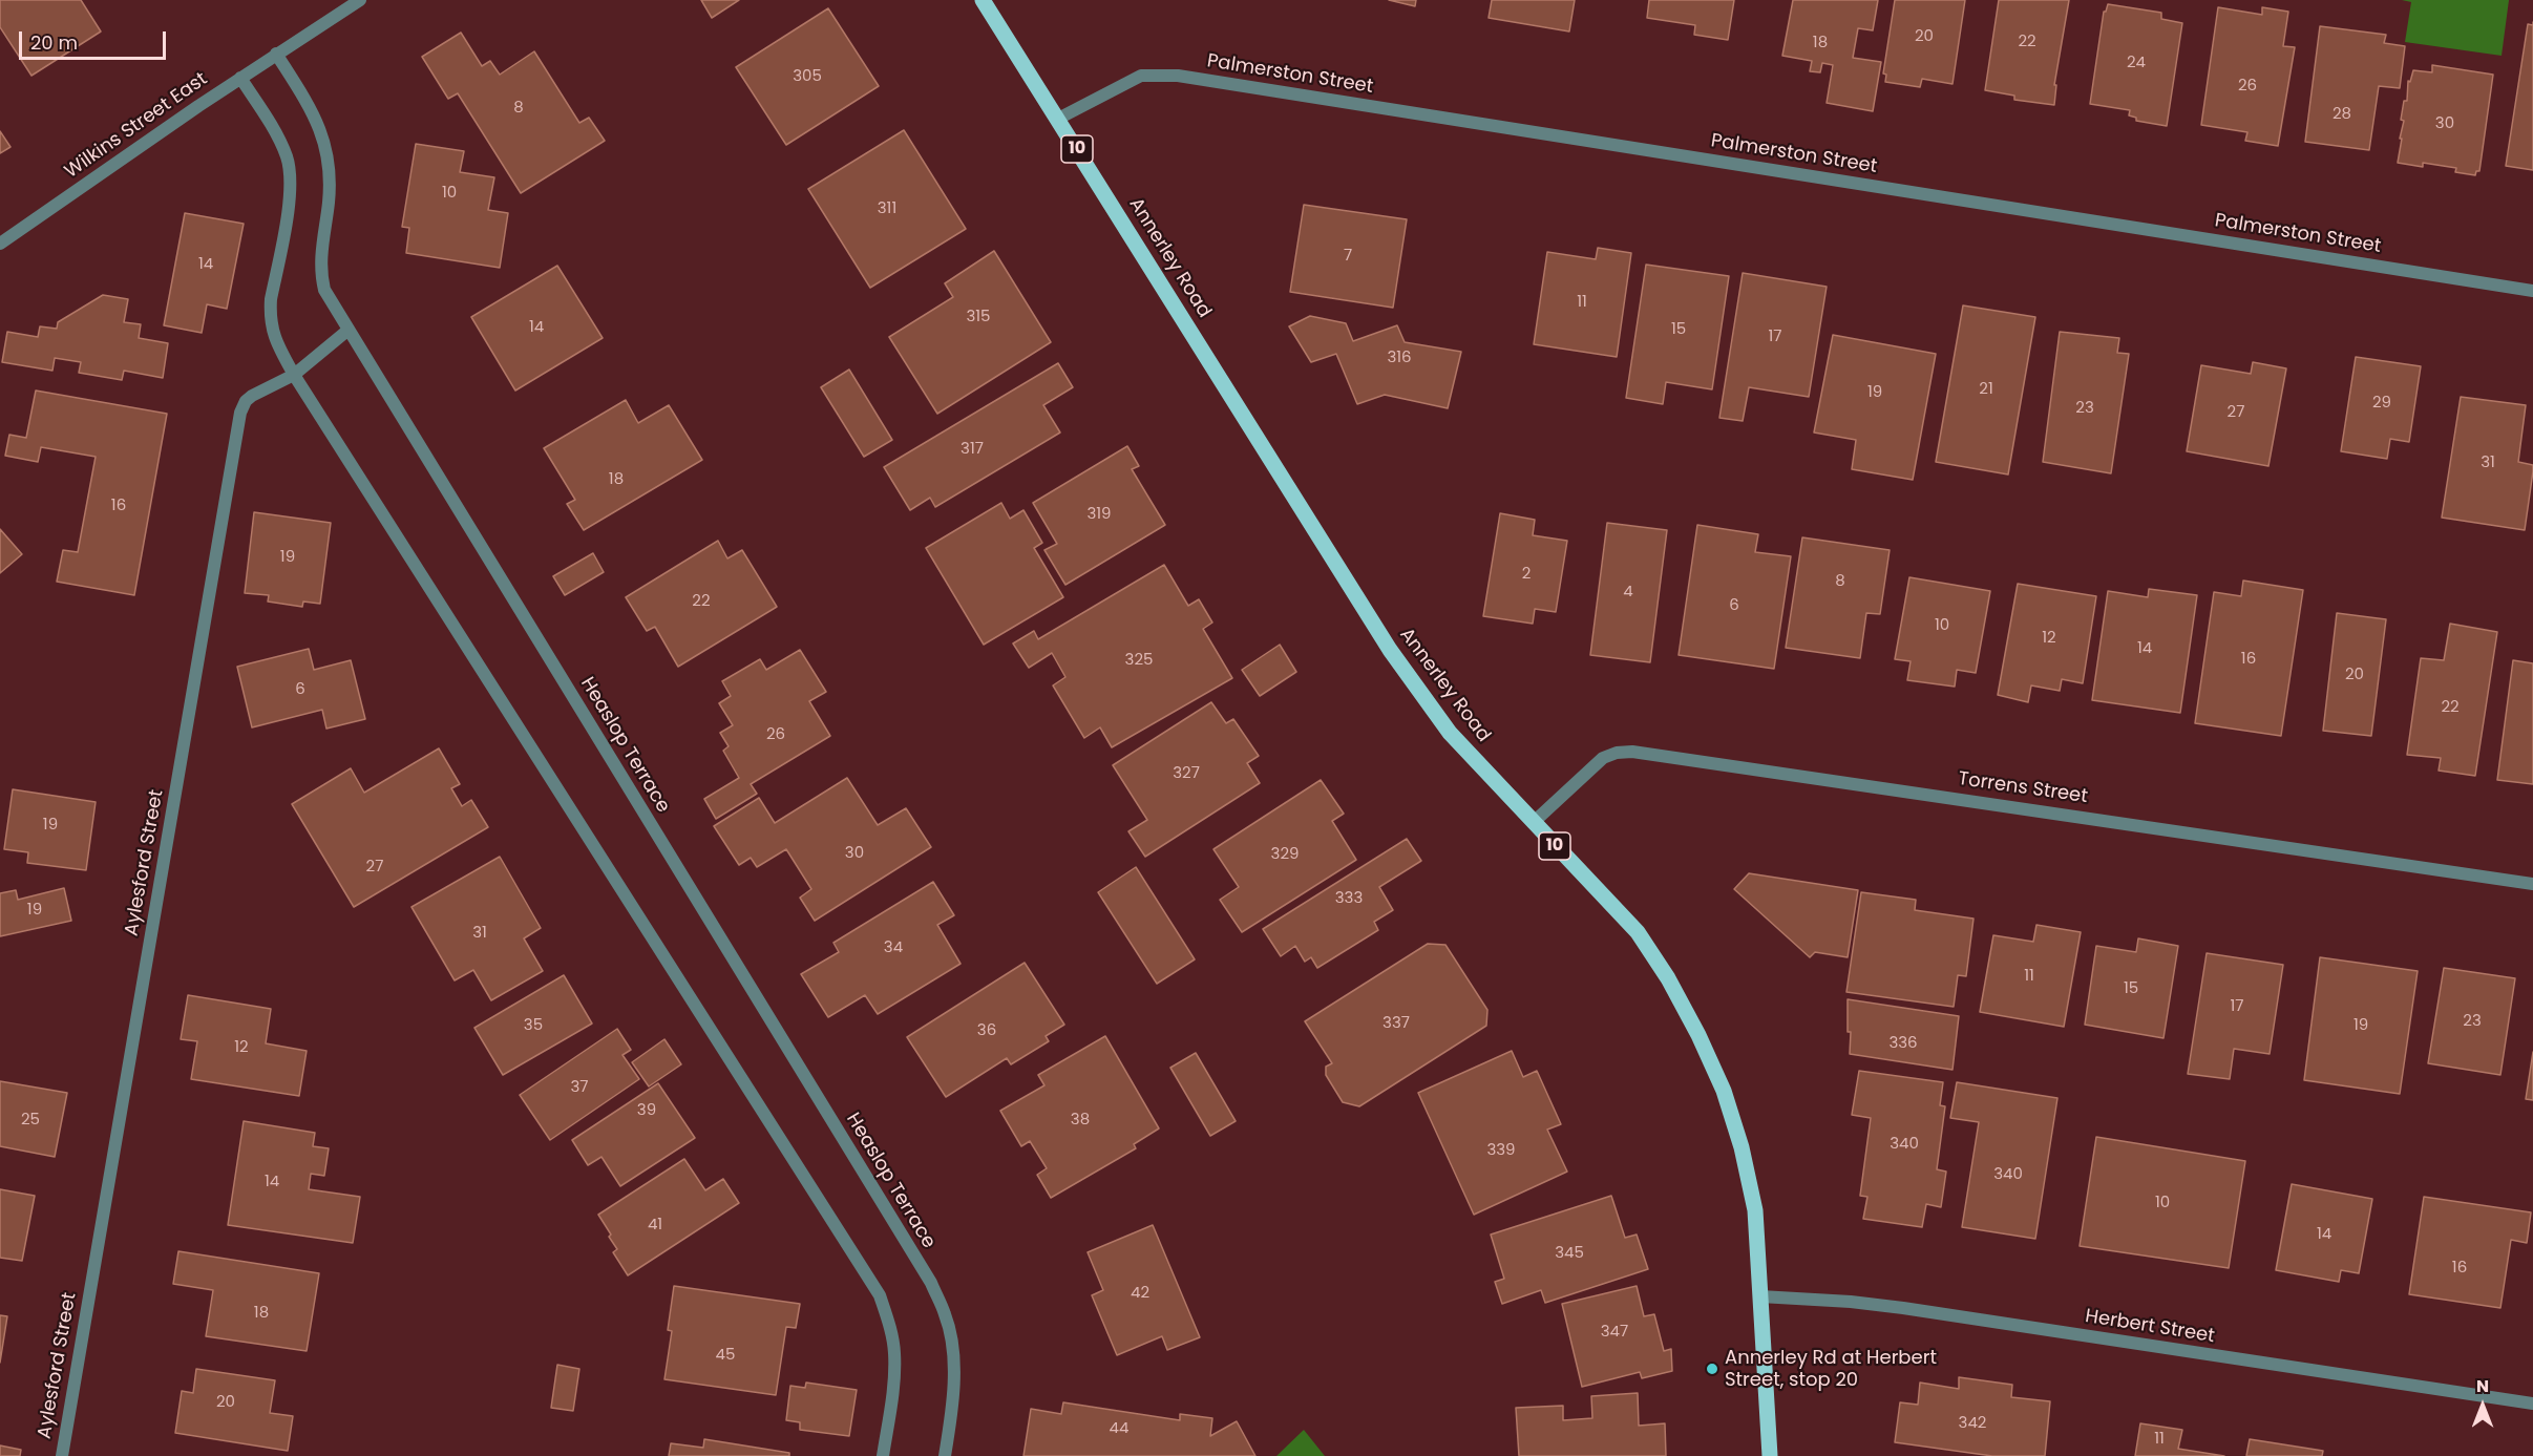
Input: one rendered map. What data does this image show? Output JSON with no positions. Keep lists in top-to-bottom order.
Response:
{
  "streets": {
    "main road": ["10", "Annerley Road"],
    "street": [
      "Palmerston Street",
      "Wilkins Street East",
      "Heaslop Terrace",
      "Torrens Street",
      "Aylesford Street",
      "Herbert Street"
    ]
  },
  "crossings": [
    ["Palmerston Street", "Annerley Road"],
    ["Wilkins Street East", "Heaslop Terrace"],
    ["Annerley Road", "Torrens Street"],
    ["Annerley Road", "Herbert Street"],
    ["Heaslop Terrace", "Aylesford Street"]
  ],
  "places": ["Annerley Rd at Herbert Street, stop 20"],
  "house_numbers": [
    "20",
    "22",
    "18",
    "24",
    "305",
    "26",
    "8",
    "28",
    "30",
    "10",
    "311",
    "7",
    "14",
    "11",
    "315",
    "14",
    "15",
    "17",
    "316",
    "21",
    "19",
    "29",
    "23",
    "27",
    "317",
    "31",
    "18",
    "16",
    "319",
    "19",
    "2",
    "8",
    "4",
    "22",
    "6",
    "10",
    "12",
    "14",
    "16",
    "325",
    "20",
    "6",
    "22",
    "26",
    "327",
    "19",
    "30",
    "329",
    "27",
    "333",
    "19",
    "31",
    "34",
    "11",
    "15",
    "17",
    "23",
    "337",
    "35",
    "19",
    "36",
    "336",
    "12",
    "37",
    "39",
    "25",
    "38",
    "340",
    "339",
    "340",
    "14",
    "10",
    "41",
    "14",
    "345",
    "16",
    "42",
    "18",
    "347",
    "45",
    "20",
    "342",
    "44",
    "11"
  ],
  "scale_bar": "20 m",
  "north": "top"
}
